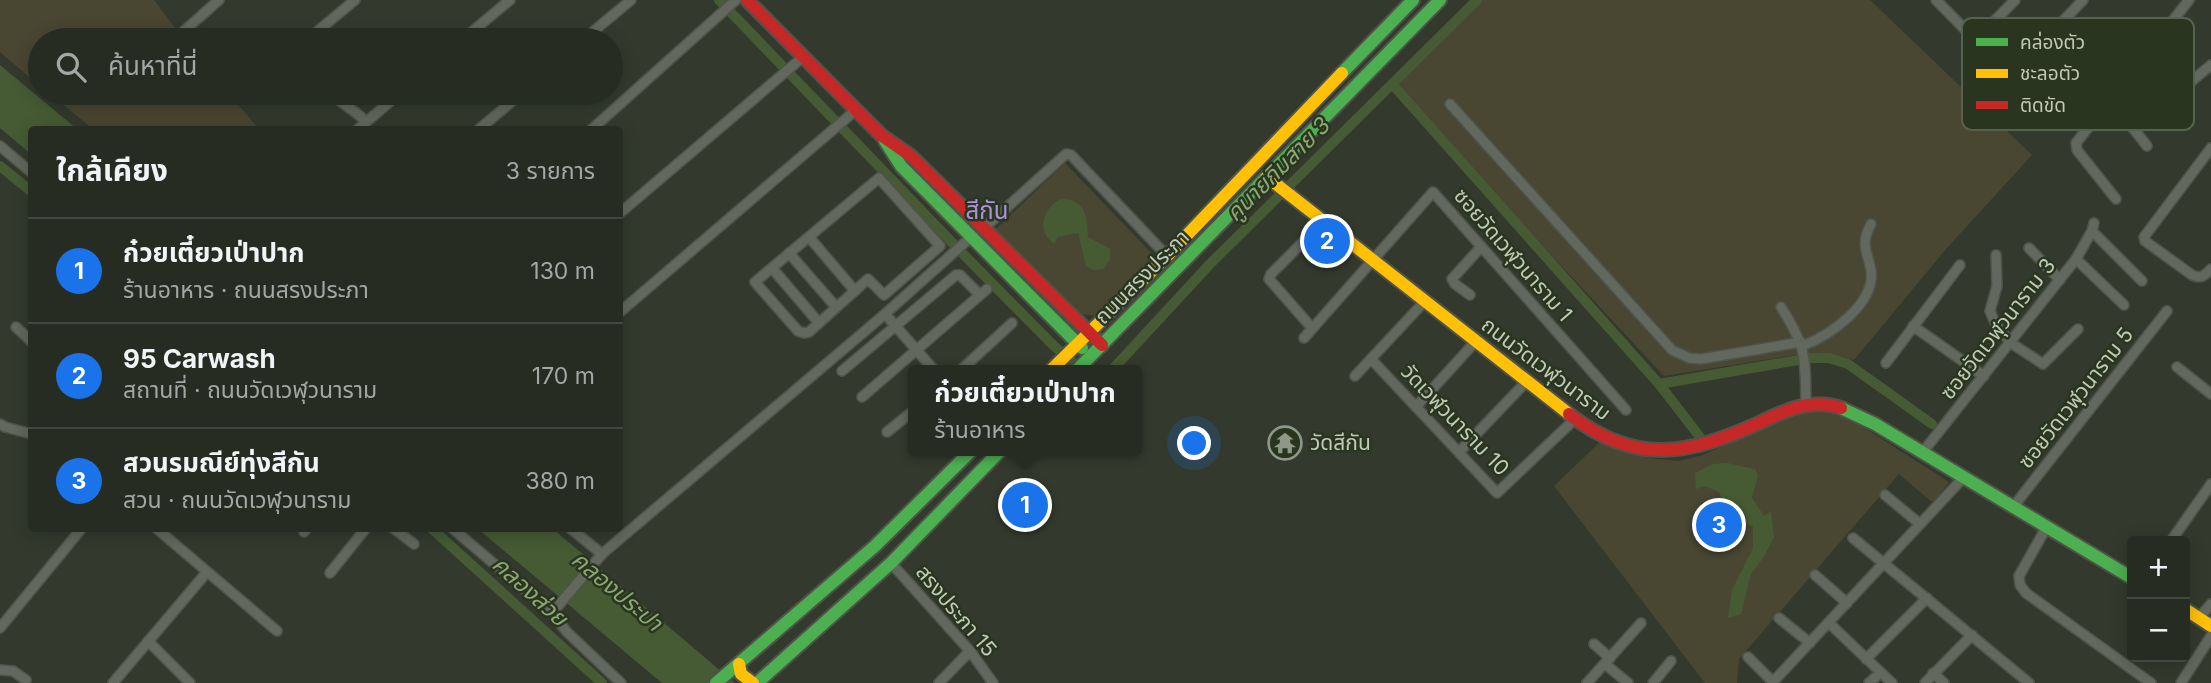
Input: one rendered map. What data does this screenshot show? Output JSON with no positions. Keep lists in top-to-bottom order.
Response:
{
  "streets": {
    "street": [
      "ซอยวัดเวฬุวนาราม 1",
      "ถนนสรงประภา",
      "ซอยวัดเวฬุวนาราม 3",
      "ถนนวัดเวฬุวนาราม",
      "ซอยวัดเวฬุวนาราม 5",
      "วัดเวฬุวนาราม 10",
      "สรงประภา 15"
    ]
  },
  "crossings": [
    ["ซอยวัดเวฬุวนาราม 1", "ถนนวัดเวฬุวนาราม"],
    ["ถนนสรงประภา", "ถนนวัดเวฬุวนาราม"],
    ["ซอยวัดเวฬุวนาราม 3", "ถนนวัดเวฬุวนาราม"],
    ["ถนนวัดเวฬุวนาราม", "ซอยวัดเวฬุวนาราม 5"],
    ["ถนนวัดเวฬุวนาราม", "วัดเวฬุวนาราม 10"]
  ],
  "districts": ["สีกัน"],
  "water": ["คูนายกิมสาย 3", "คลองส่วย", "คลองประปา"],
  "places": {
    "temple": ["วัดสีกัน"]
  },
  "legend": ["คล่องตัว", "ชะลอตัว", "ติดขัด"],
  "page": {
    "search": "ค้นหาที่นี่",
    "heading": ["ใกล้เคียง", "3 รายการ"],
    "pins": ["2", "1", "3"],
    "list": [
      {
        "mark": "1",
        "name": "ก๋วยเตี๋ยวเป่าปาก",
        "note": "ร้านอาหาร · ถนนสรงประภา",
        "value": "130 m"
      },
      {
        "mark": "2",
        "name": "95 Carwash",
        "note": "สถานที่ · ถนนวัดเวฬุวนาราม",
        "value": "170 m"
      },
      {
        "mark": "3",
        "name": "สวนรมณีย์ทุ่งสีกัน",
        "note": "สวน · ถนนวัดเวฬุวนาราม",
        "value": "380 m"
      }
    ],
    "popup": ["ก๋วยเตี๋ยวเป่าปาก", "ร้านอาหาร"],
    "map_buttons": ["+", "−"]
  }
}
